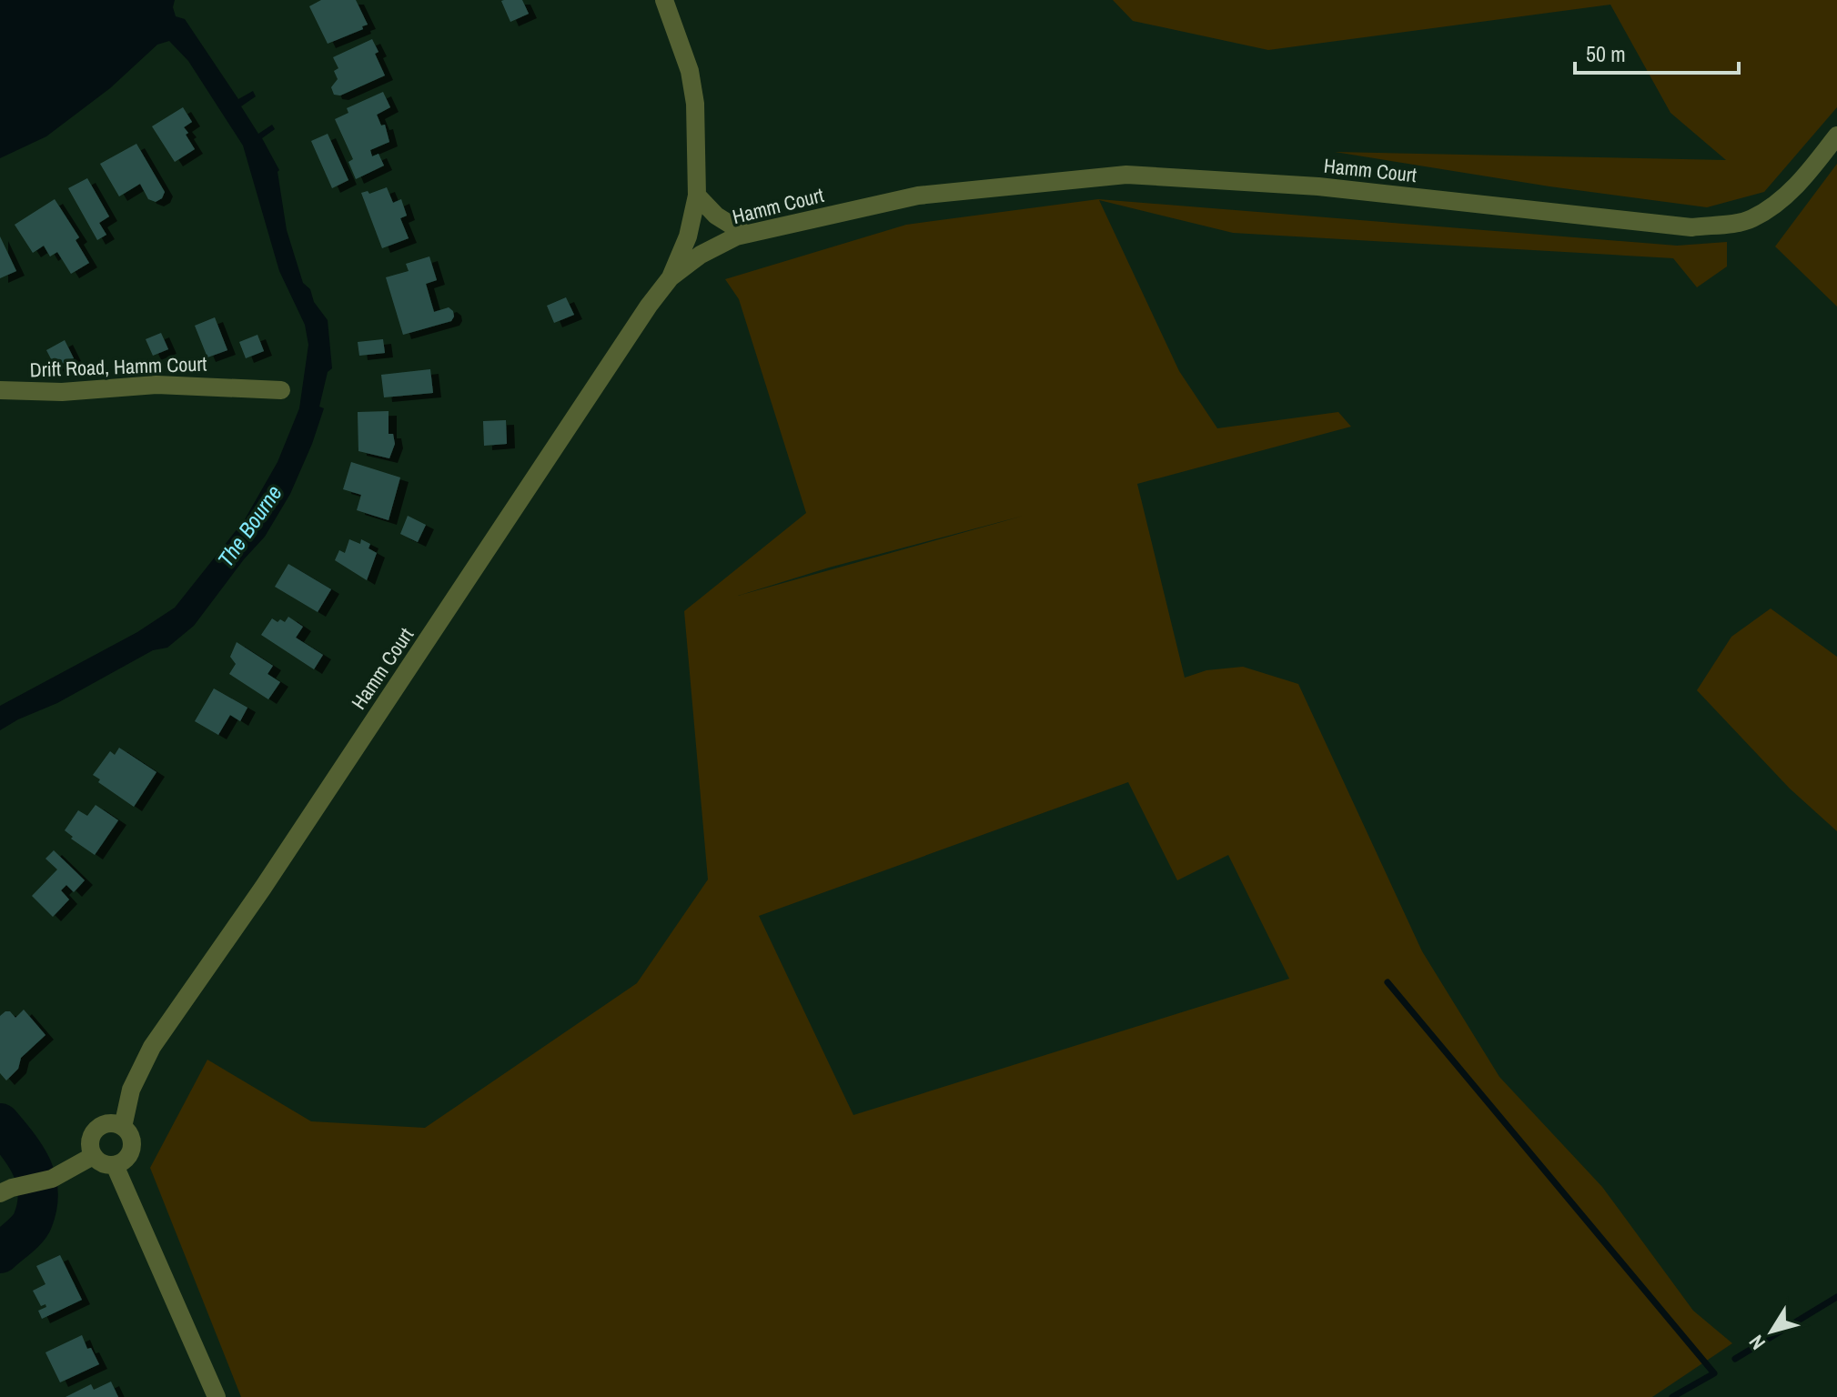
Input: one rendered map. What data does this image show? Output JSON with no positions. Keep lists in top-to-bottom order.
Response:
{
  "streets": {
    "street": ["Hamm Court", "Drift Road, Hamm Court"]
  },
  "water": ["The Bourne"],
  "scale_bar": "50 m",
  "north": "bottom left"
}
